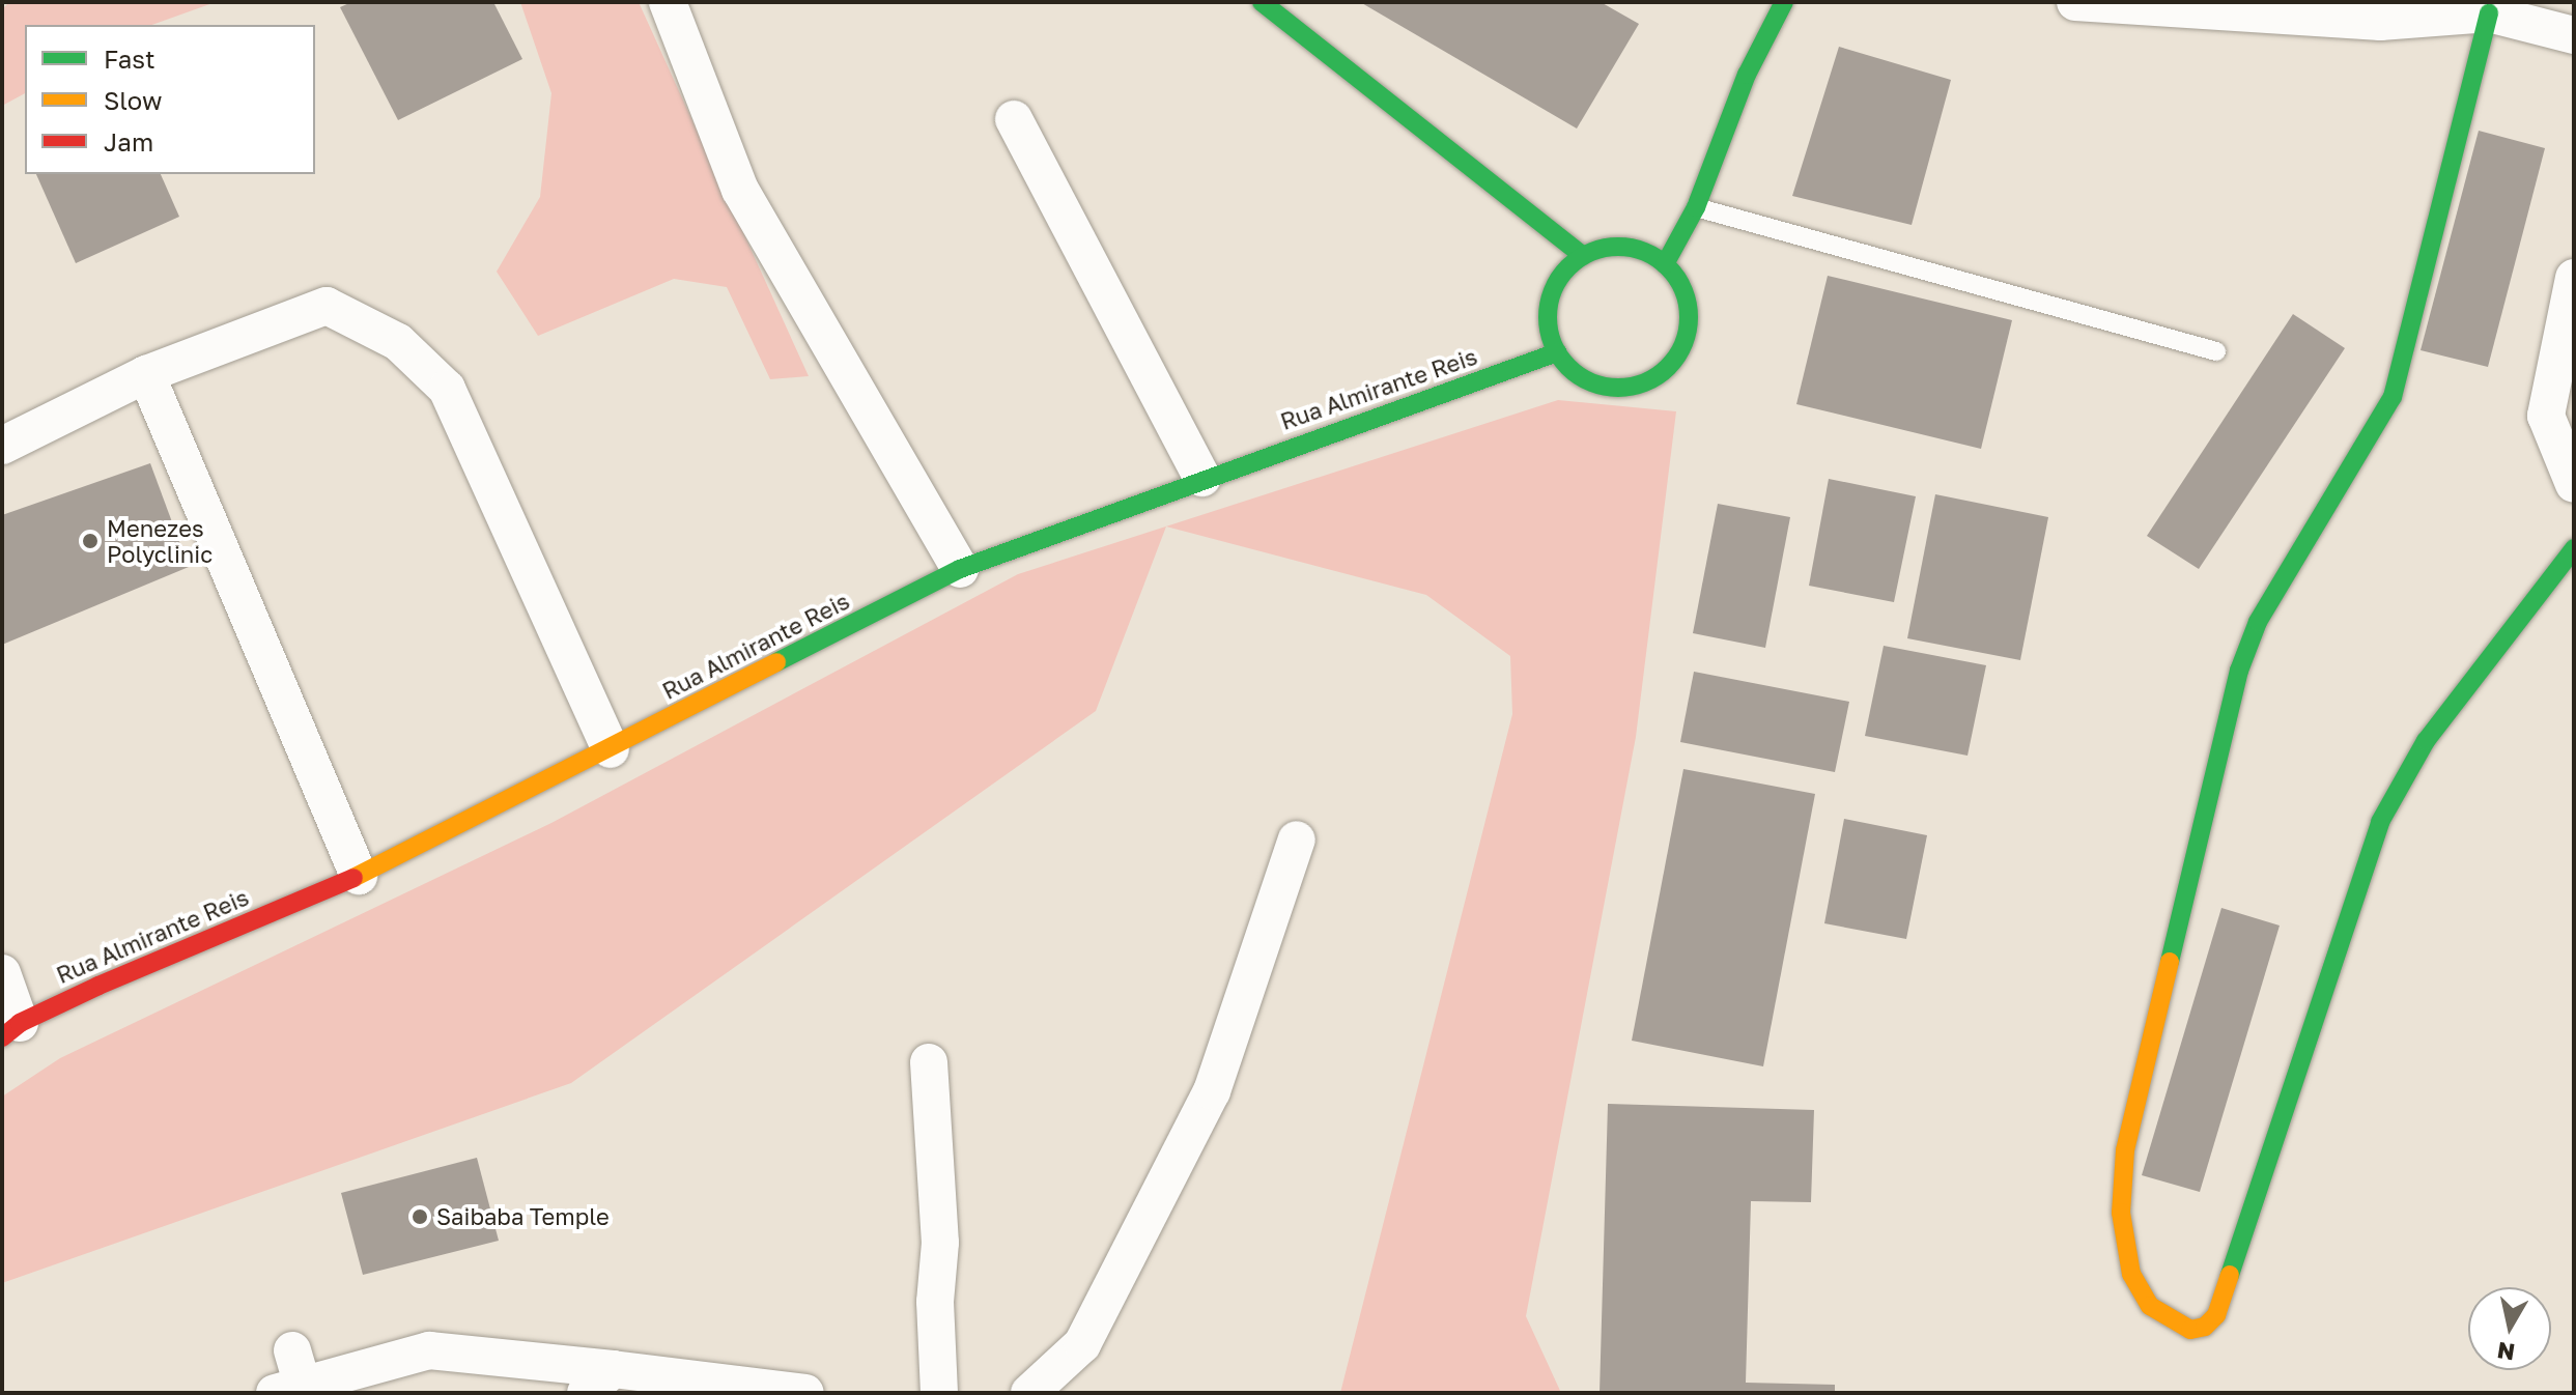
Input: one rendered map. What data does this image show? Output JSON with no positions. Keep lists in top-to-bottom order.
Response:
{
  "streets": {
    "street": ["Rua Almirante Reis"]
  },
  "places": ["Menezes Polyclinic", "Saibaba Temple"],
  "legend": ["Fast", "Slow", "Jam"],
  "north": "bottom"
}
